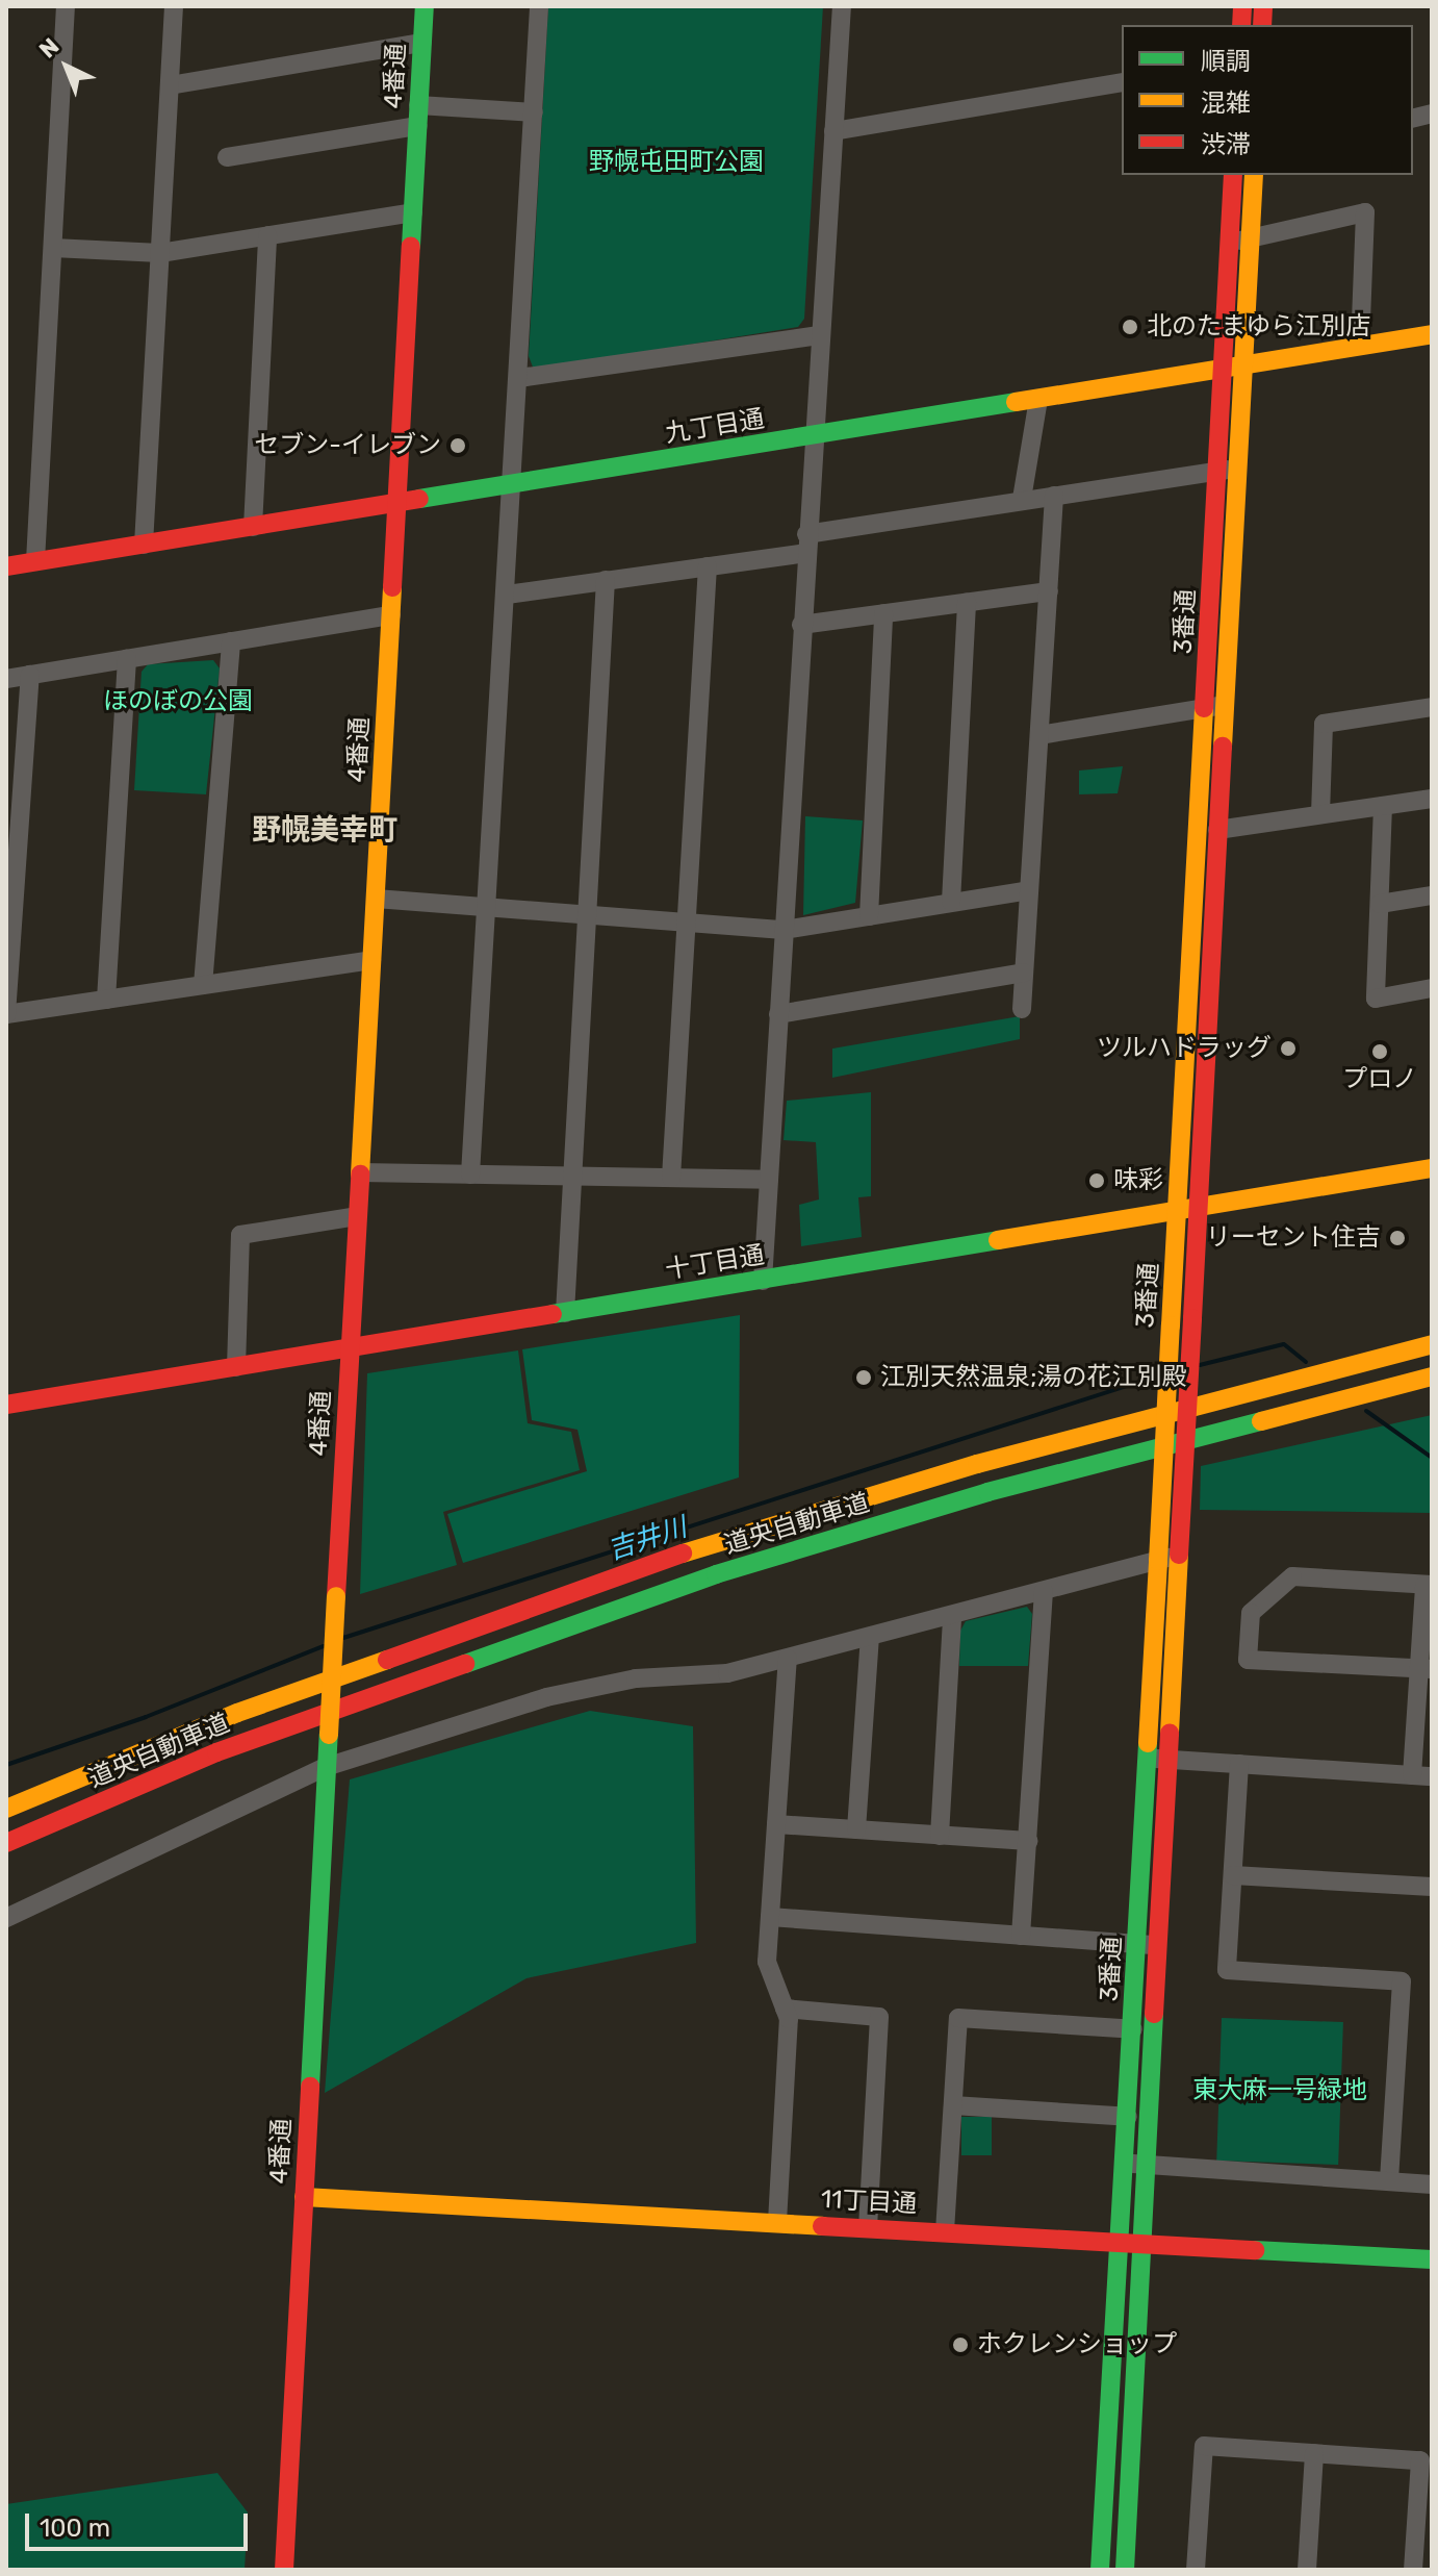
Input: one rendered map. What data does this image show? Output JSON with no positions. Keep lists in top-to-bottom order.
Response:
{
  "streets": {
    "main road": [
      "4番通",
      "九丁目通",
      "3番通",
      "十丁目通",
      "道央自動車道",
      "11丁目通"
    ]
  },
  "crossings": [
    ["4番通", "九丁目通"],
    ["4番通", "十丁目通"],
    ["4番通", "11丁目通"],
    ["九丁目通", "3番通"],
    ["3番通", "十丁目通"],
    ["3番通", "11丁目通"]
  ],
  "districts": ["野幌美幸町"],
  "water": ["吉井川"],
  "parks": ["野幌屯田町公園", "ほのぼの公園", "東大麻一号緑地"],
  "places": [
    "北のたまゆら江別店",
    "セブン-イレブン",
    "ツルハドラッグ",
    "プロノ",
    "味彩",
    "リーセント住吉",
    "江別天然温泉;湯の花江別殿",
    "ホクレンショップ"
  ],
  "legend": ["順調", "混雑", "渋滞"],
  "scale_bar": "100 m",
  "north": "top left"
}
